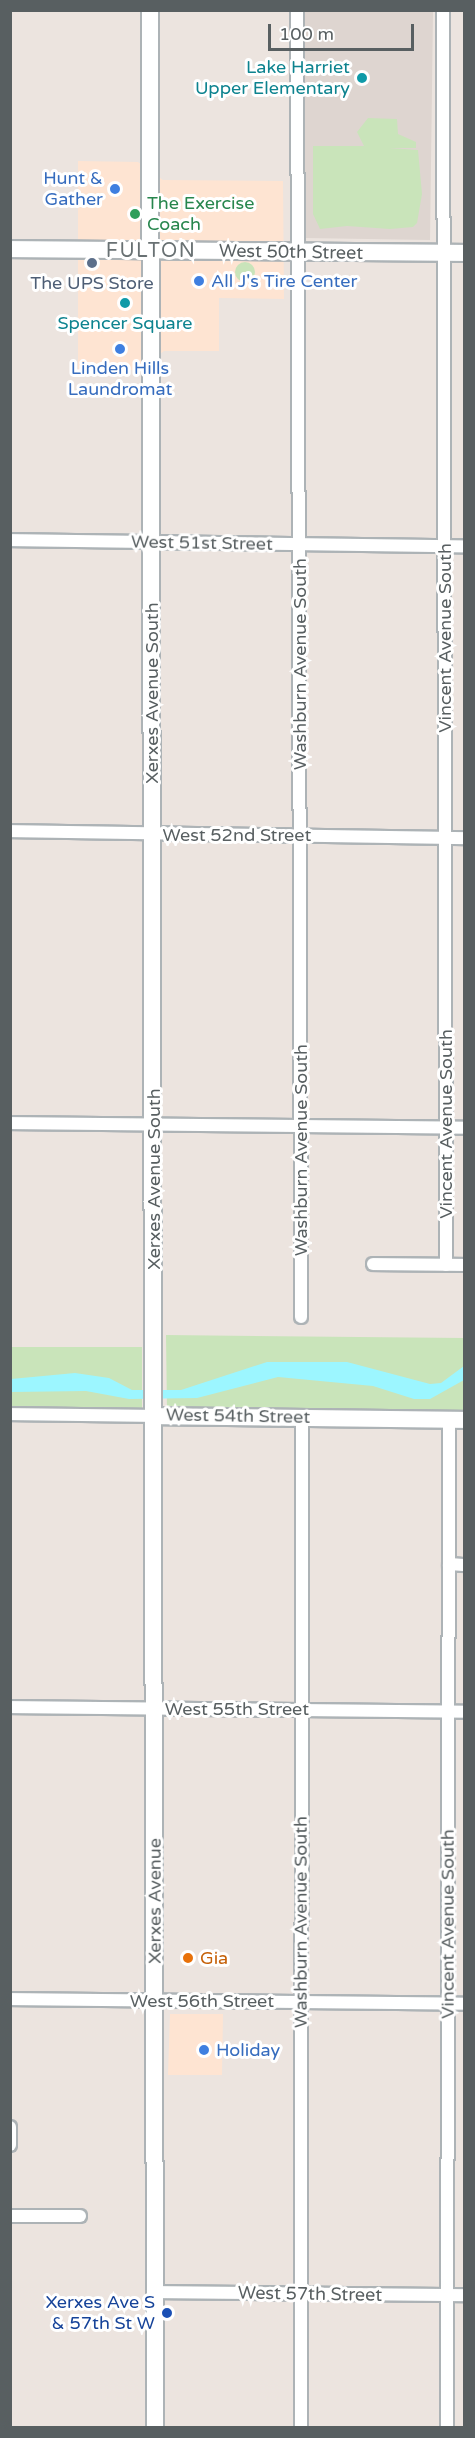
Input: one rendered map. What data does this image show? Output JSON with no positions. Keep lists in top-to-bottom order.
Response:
{
  "streets": {
    "street": [
      "West 50th Street",
      "West 51st Street",
      "Vincent Avenue South",
      "Washburn Avenue South",
      "Xerxes Avenue South",
      "West 52nd Street",
      "West 54th Street",
      "West 55th Street",
      "Xerxes Avenue",
      "West 56th Street",
      "West 57th Street"
    ]
  },
  "crossings": [
    ["West 50th Street", "Vincent Avenue South"],
    ["West 50th Street", "Washburn Avenue South"],
    ["West 50th Street", "Xerxes Avenue South"],
    ["West 51st Street", "Vincent Avenue South"],
    ["West 51st Street", "Washburn Avenue South"],
    ["West 51st Street", "Xerxes Avenue South"],
    ["Vincent Avenue South", "West 52nd Street"],
    ["Vincent Avenue South", "West 54th Street"],
    ["Vincent Avenue South", "West 55th Street"],
    ["Vincent Avenue South", "West 56th Street"],
    ["Vincent Avenue South", "West 57th Street"],
    ["Washburn Avenue South", "West 52nd Street"],
    ["Washburn Avenue South", "West 54th Street"],
    ["Washburn Avenue South", "West 55th Street"],
    ["Washburn Avenue South", "West 56th Street"],
    ["Washburn Avenue South", "West 57th Street"],
    ["Xerxes Avenue South", "West 52nd Street"],
    ["Xerxes Avenue South", "Xerxes Avenue"],
    ["West 54th Street", "Xerxes Avenue"],
    ["West 55th Street", "Xerxes Avenue"],
    ["Xerxes Avenue", "West 56th Street"],
    ["Xerxes Avenue", "West 57th Street"]
  ],
  "districts": ["FULTON"],
  "places": [
    "Lake Harriet Upper Elementary",
    "Hunt & Gather",
    "The Exercise Coach",
    "The UPS Store",
    "All J's Tire Center",
    "Spencer Square",
    "Linden Hills Laundromat",
    "Gia",
    "Holiday",
    "Xerxes Ave S & 57th St W"
  ],
  "scale_bar": "100 m"
}
